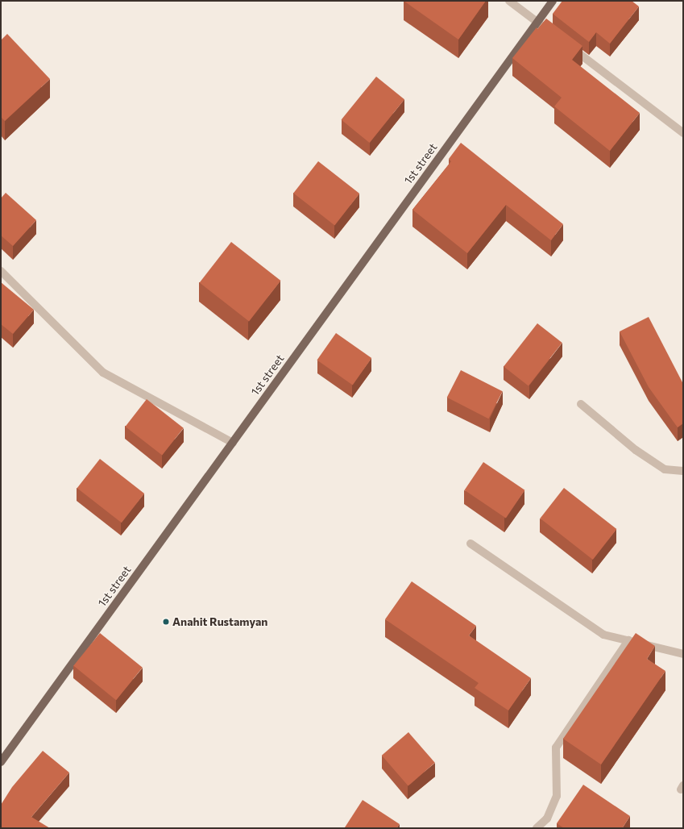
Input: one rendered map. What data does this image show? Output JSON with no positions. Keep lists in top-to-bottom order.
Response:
{
  "streets": {
    "main road": ["1st street"]
  },
  "places": ["Anahit Rustamyan"]
}
